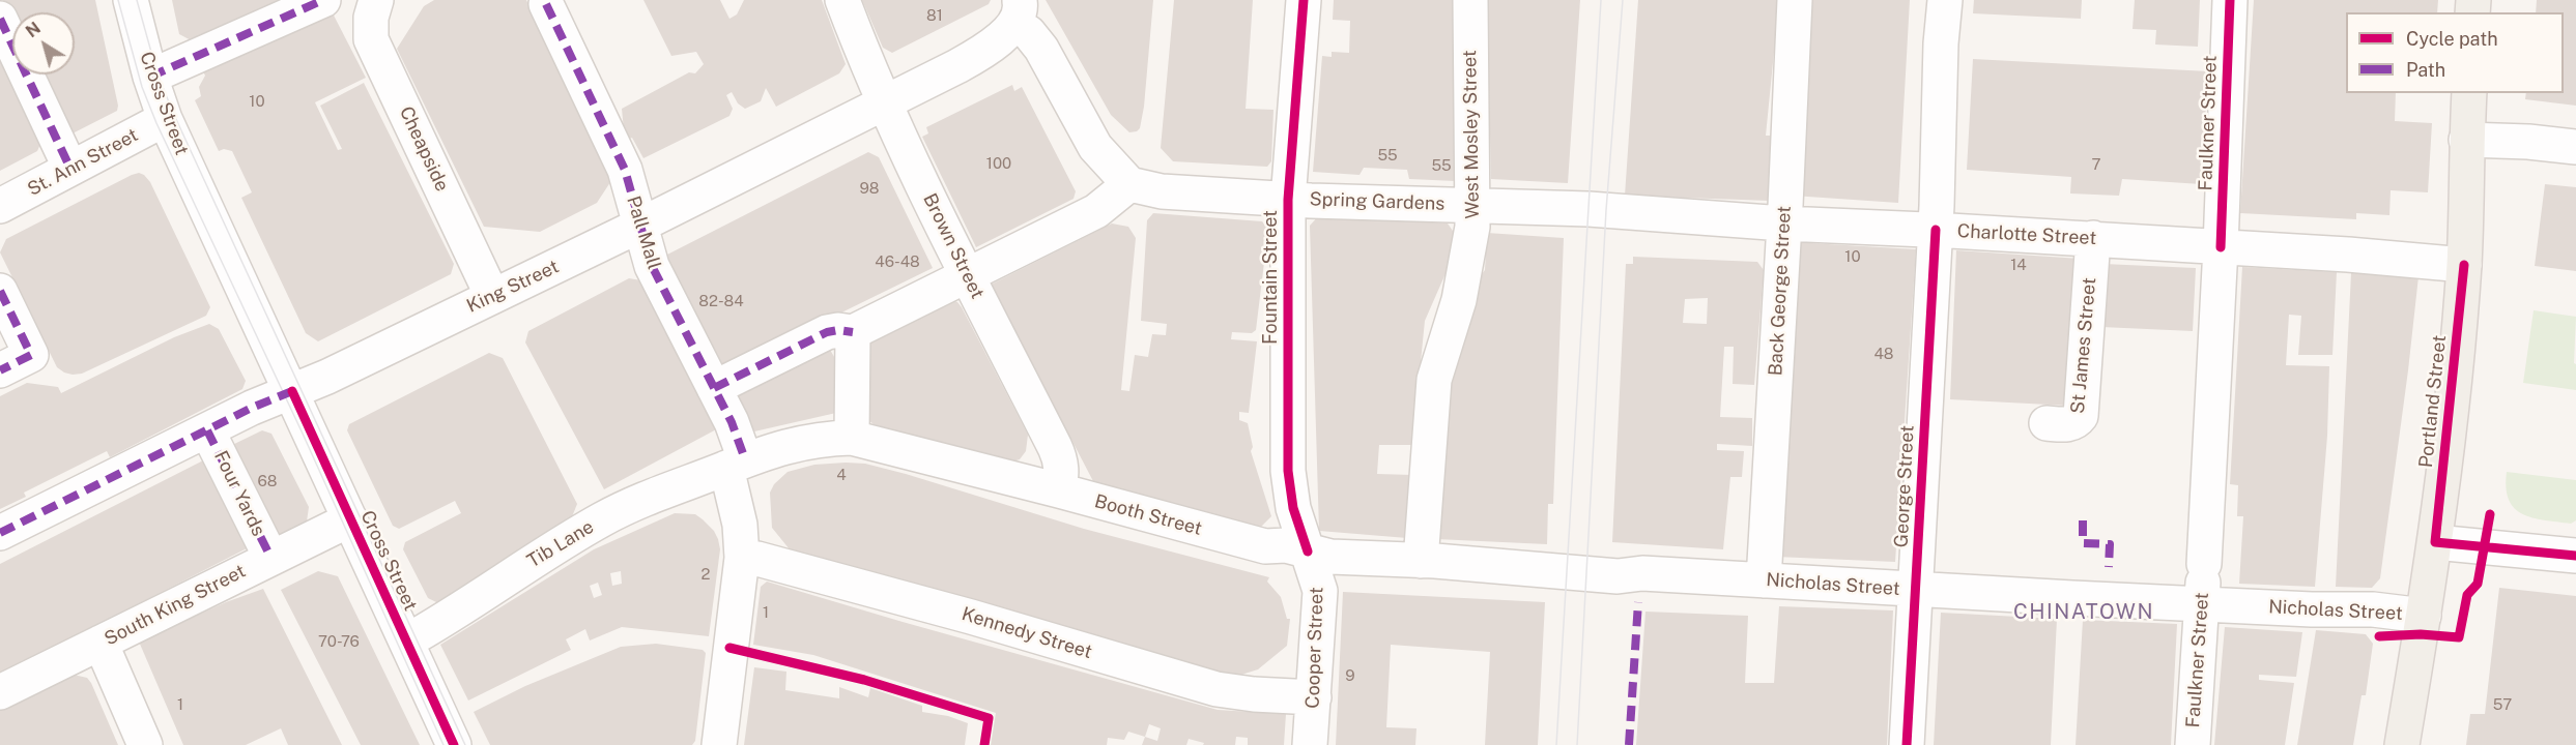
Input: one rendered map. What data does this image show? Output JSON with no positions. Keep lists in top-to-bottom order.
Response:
{
  "streets": {
    "main road": ["Portland Street"],
    "street": [
      "Cross Street",
      "Faulkner Street",
      "West Mosley Street",
      "Cheapside",
      "St. Ann Street",
      "Spring Gardens",
      "Pall Mall",
      "Charlotte Street",
      "Brown Street",
      "Fountain Street",
      "King Street",
      "Back George Street",
      "St James Street",
      "George Street",
      "Four Yards",
      "Booth Street",
      "Tib Lane",
      "Nicholas Street",
      "South King Street",
      "Kennedy Street",
      "Cooper Street"
    ]
  },
  "crossings": [
    ["Cross Street", "St. Ann Street"],
    ["Cross Street", "King Street"],
    ["Cross Street", "Tib Lane"],
    ["Cross Street", "South King Street"],
    ["Faulkner Street", "Charlotte Street"],
    ["Faulkner Street", "Nicholas Street"],
    ["West Mosley Street", "Spring Gardens"],
    ["West Mosley Street", "Booth Street"],
    ["Cheapside", "King Street"],
    ["Spring Gardens", "Charlotte Street"],
    ["Spring Gardens", "Fountain Street"],
    ["Pall Mall", "King Street"],
    ["Pall Mall", "Booth Street"],
    ["Pall Mall", "Tib Lane"],
    ["Pall Mall", "Kennedy Street"],
    ["Charlotte Street", "Back George Street"],
    ["Charlotte Street", "St James Street"],
    ["Charlotte Street", "Portland Street"],
    ["Charlotte Street", "George Street"],
    ["Brown Street", "King Street"],
    ["Brown Street", "Booth Street"],
    ["Fountain Street", "Booth Street"],
    ["Fountain Street", "Cooper Street"],
    ["King Street", "Four Yards"],
    ["Back George Street", "Nicholas Street"],
    ["Portland Street", "Nicholas Street"],
    ["George Street", "Nicholas Street"],
    ["Four Yards", "South King Street"],
    ["Booth Street", "Tib Lane"],
    ["Booth Street", "Nicholas Street"],
    ["Booth Street", "Cooper Street"],
    ["Kennedy Street", "Cooper Street"]
  ],
  "districts": ["CHINATOWN"],
  "house_numbers": [
    "81",
    "10",
    "55",
    "100",
    "7",
    "55",
    "98",
    "10",
    "46-48",
    "14",
    "82-84",
    "48",
    "4",
    "68",
    "2",
    "1",
    "70-76",
    "9",
    "1",
    "57"
  ],
  "legend": ["Cycle path", "Path"],
  "north": "top left"
}
